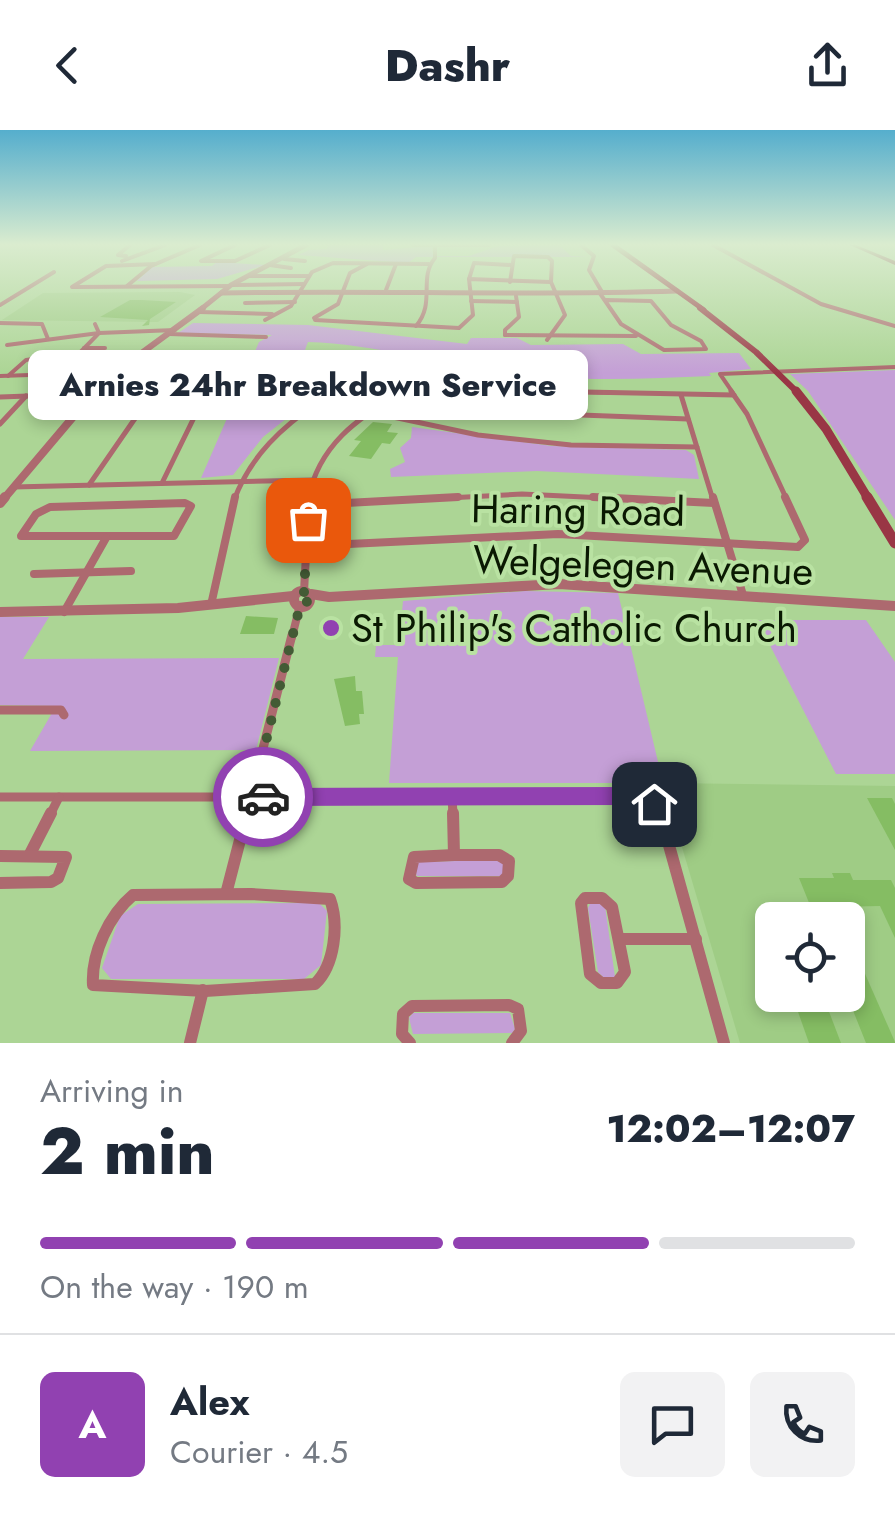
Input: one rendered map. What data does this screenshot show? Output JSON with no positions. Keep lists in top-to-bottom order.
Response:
{
  "streets": {
    "street": ["Haring Road", "Welgelegen Avenue"]
  },
  "places": ["Arnies 24hr Breakdown Service", "St Philip's Catholic Church"],
  "page": {
    "header": "Dashr",
    "bubble": "Arnies 24hr Breakdown Service",
    "heading": ["2 min", "Arriving in", "12:02–12:07"],
    "panel": ["Alex", "Courier · 4.5"],
    "bar": "On the way · 190 m",
    "round": "A"
  }
}
